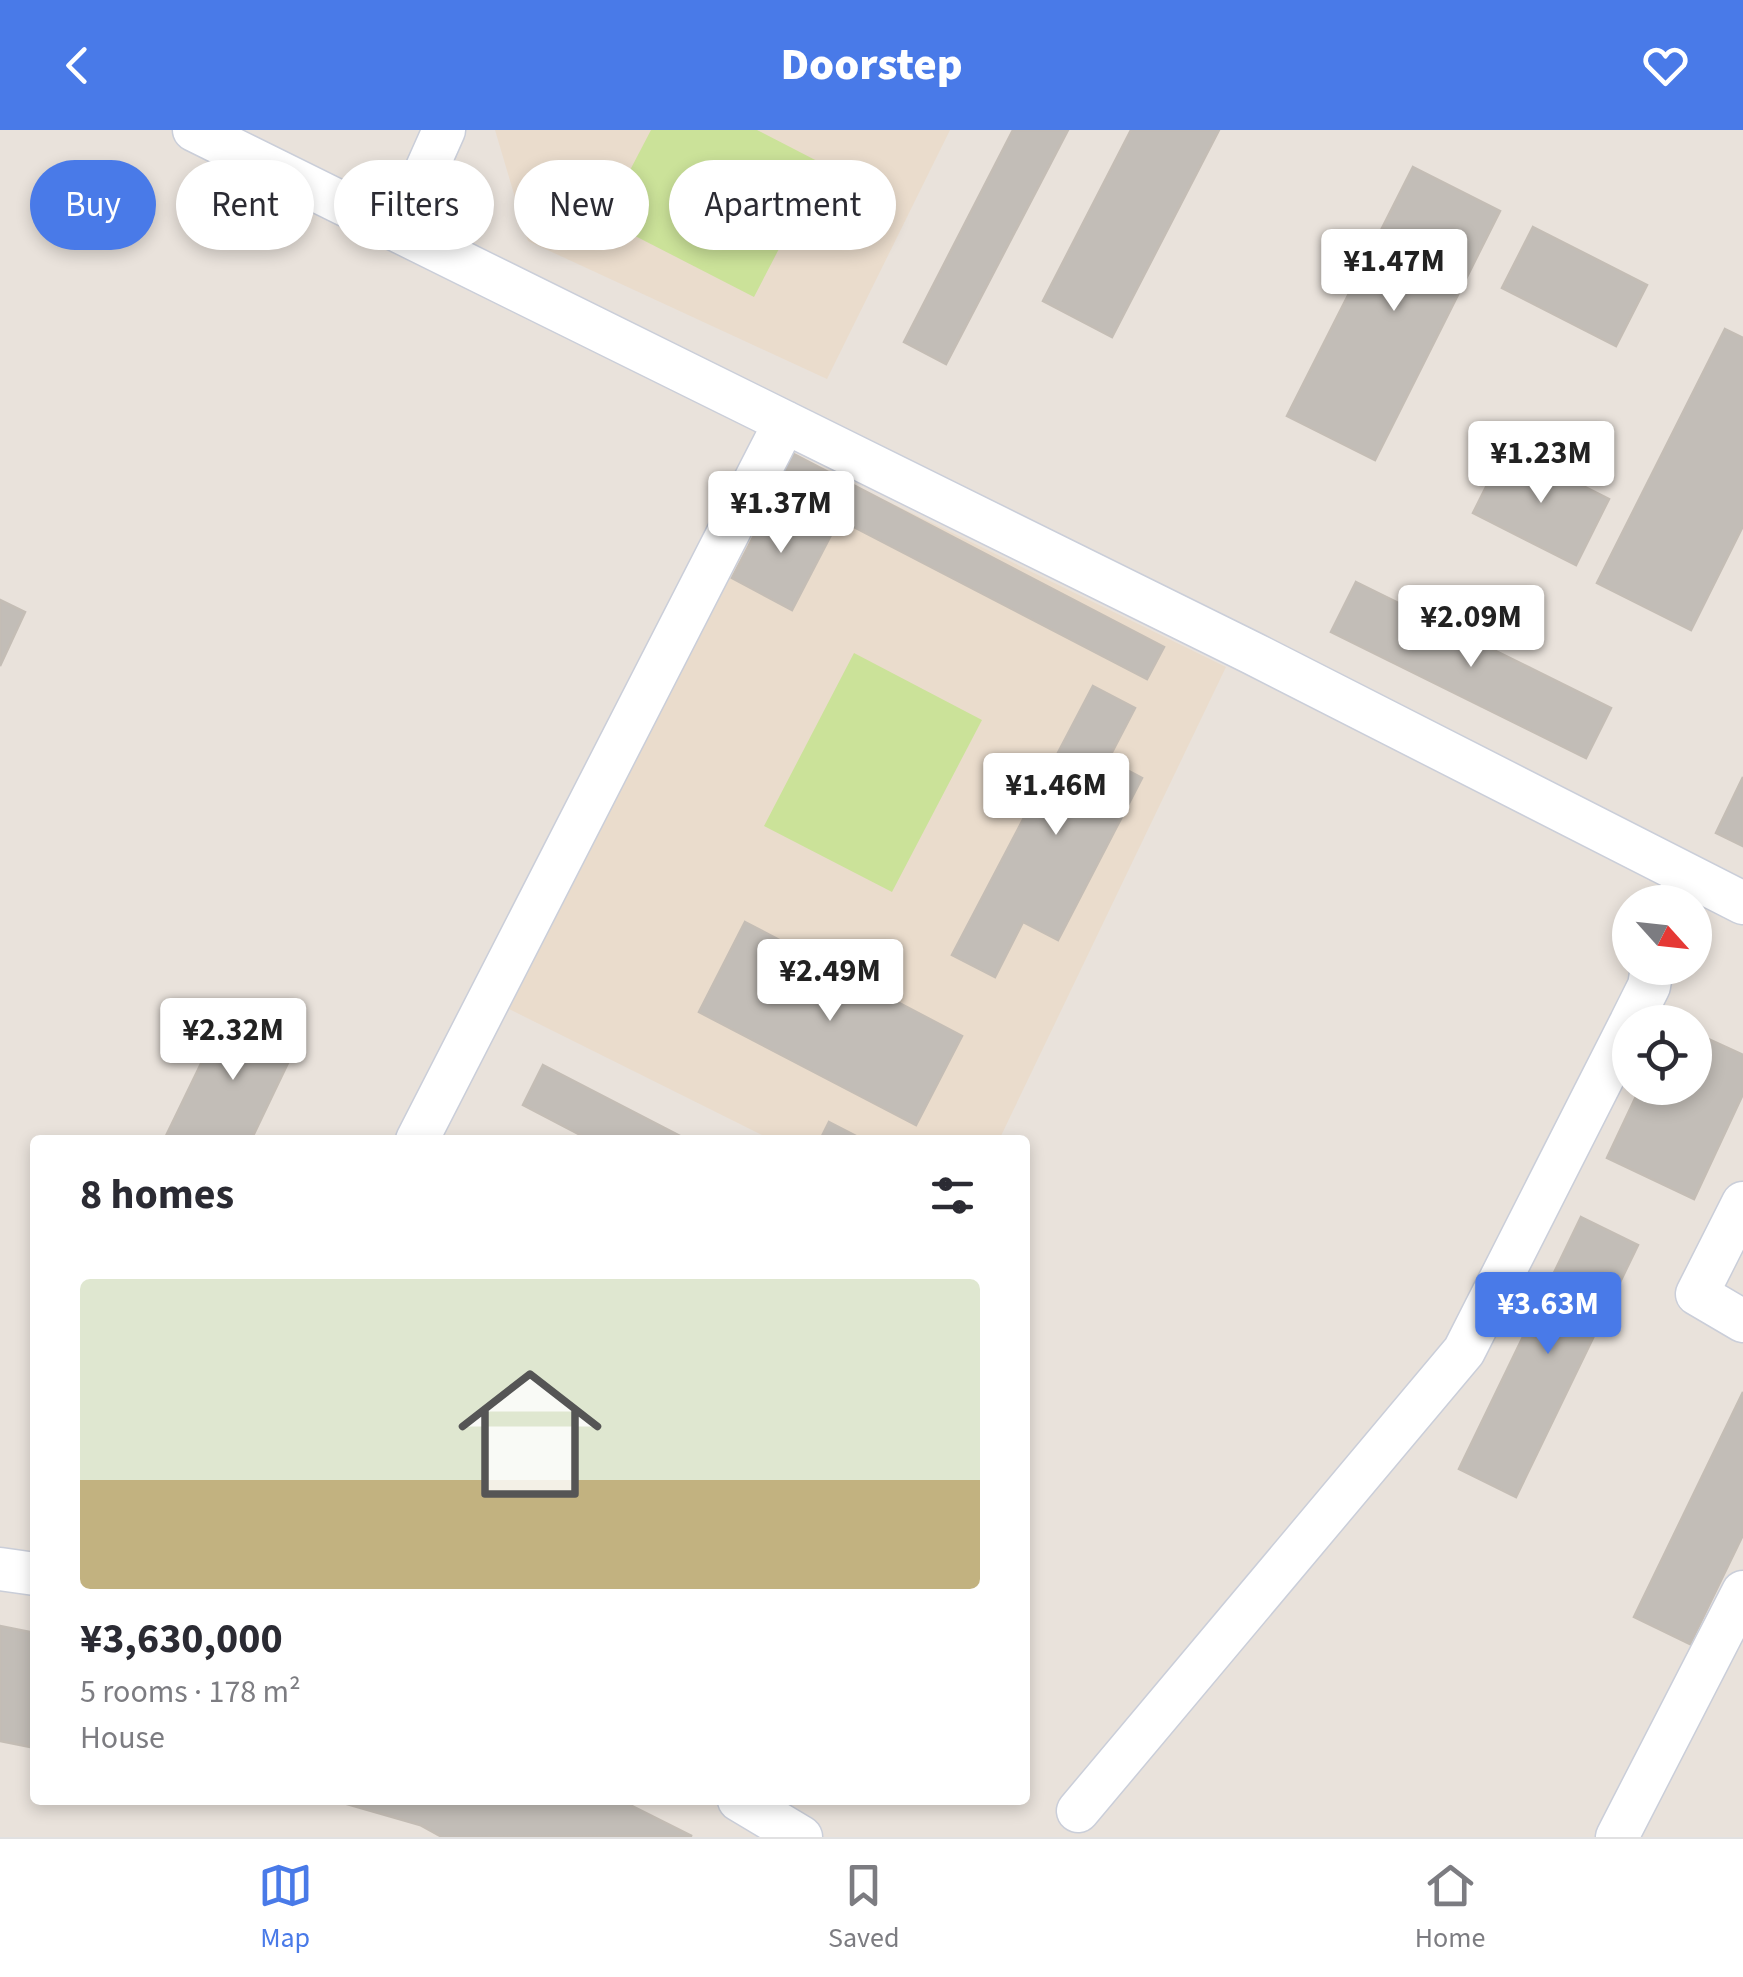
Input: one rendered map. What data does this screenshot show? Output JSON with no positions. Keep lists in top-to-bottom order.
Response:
{
  "north": "bottom right",
  "page": {
    "header": "Doorstep",
    "chip": [
      "Buy",
      "Rent",
      "Filters",
      "New",
      "Apartment"
    ],
    "price": [
      "¥1.47M",
      "¥1.23M",
      "¥1.37M",
      "¥2.09M",
      "¥1.46M",
      "¥2.49M",
      "¥2.32M",
      "¥3.63M"
    ],
    "heading": "8 homes",
    "list": [
      {
        "name": "¥3,630,000",
        "note": "5 rooms · 178 m² · House"
      }
    ],
    "tabs": ["Map", "Saved", "Home"]
  }
}
